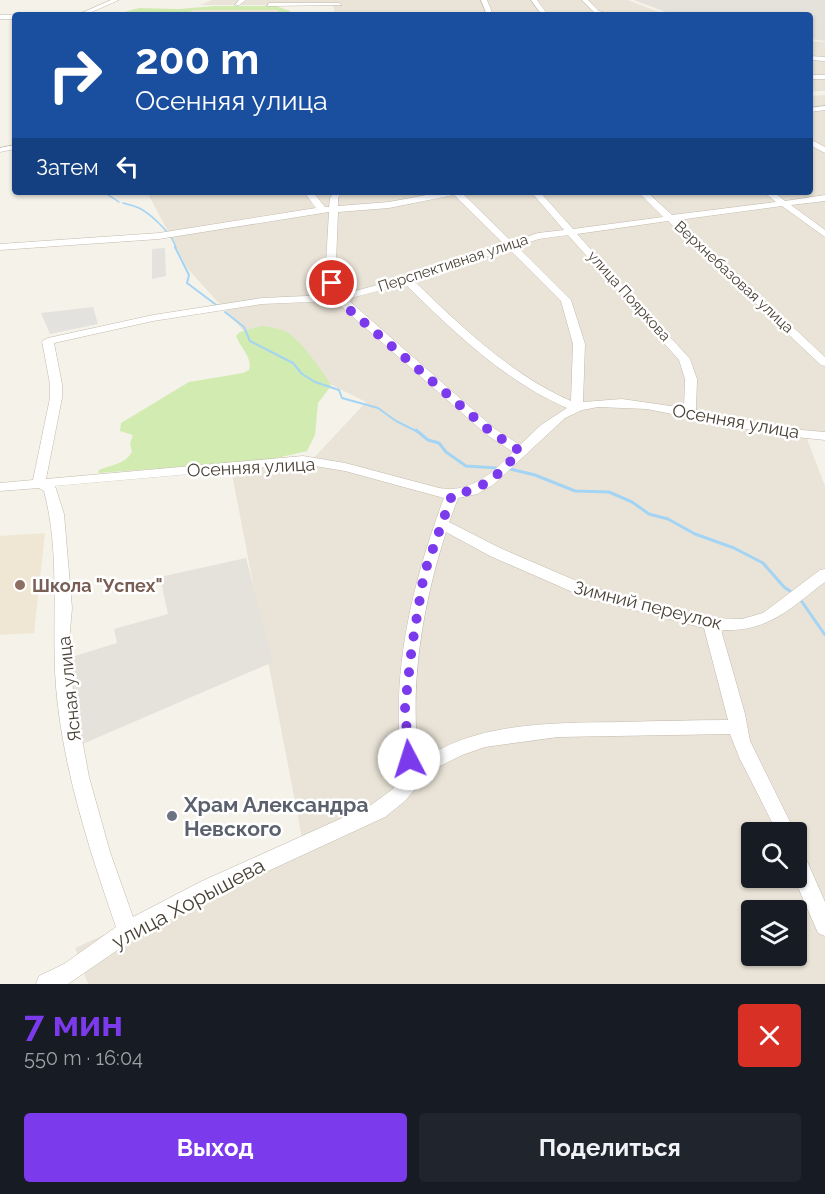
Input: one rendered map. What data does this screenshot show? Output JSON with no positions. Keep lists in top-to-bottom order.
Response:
{
  "streets": {
    "street": [
      "Перспективная улица",
      "Верхнебазовая улица",
      "улица Пояркова",
      "Осенняя улица",
      "Зимний переулок",
      "Ясная улица",
      "улица Хорышева"
    ]
  },
  "crossings": [
    ["Перспективная улица", "Верхнебазовая улица"],
    ["Перспективная улица", "улица Пояркова"],
    ["Перспективная улица", "Осенняя улица"],
    ["Перспективная улица", "Ясная улица"],
    ["улица Пояркова", "Осенняя улица"],
    ["Осенняя улица", "Ясная улица"],
    ["Ясная улица", "улица Хорышева"]
  ],
  "places": ["Школа \"Успех\"", "Храм Александра Невского"],
  "page": {
    "turn": ["200 m", "Осенняя улица"],
    "then": "Затем",
    "heading": ["7 мин", "550 m · 16:04"],
    "buttons": ["Выход", "Поделиться"]
  }
}
